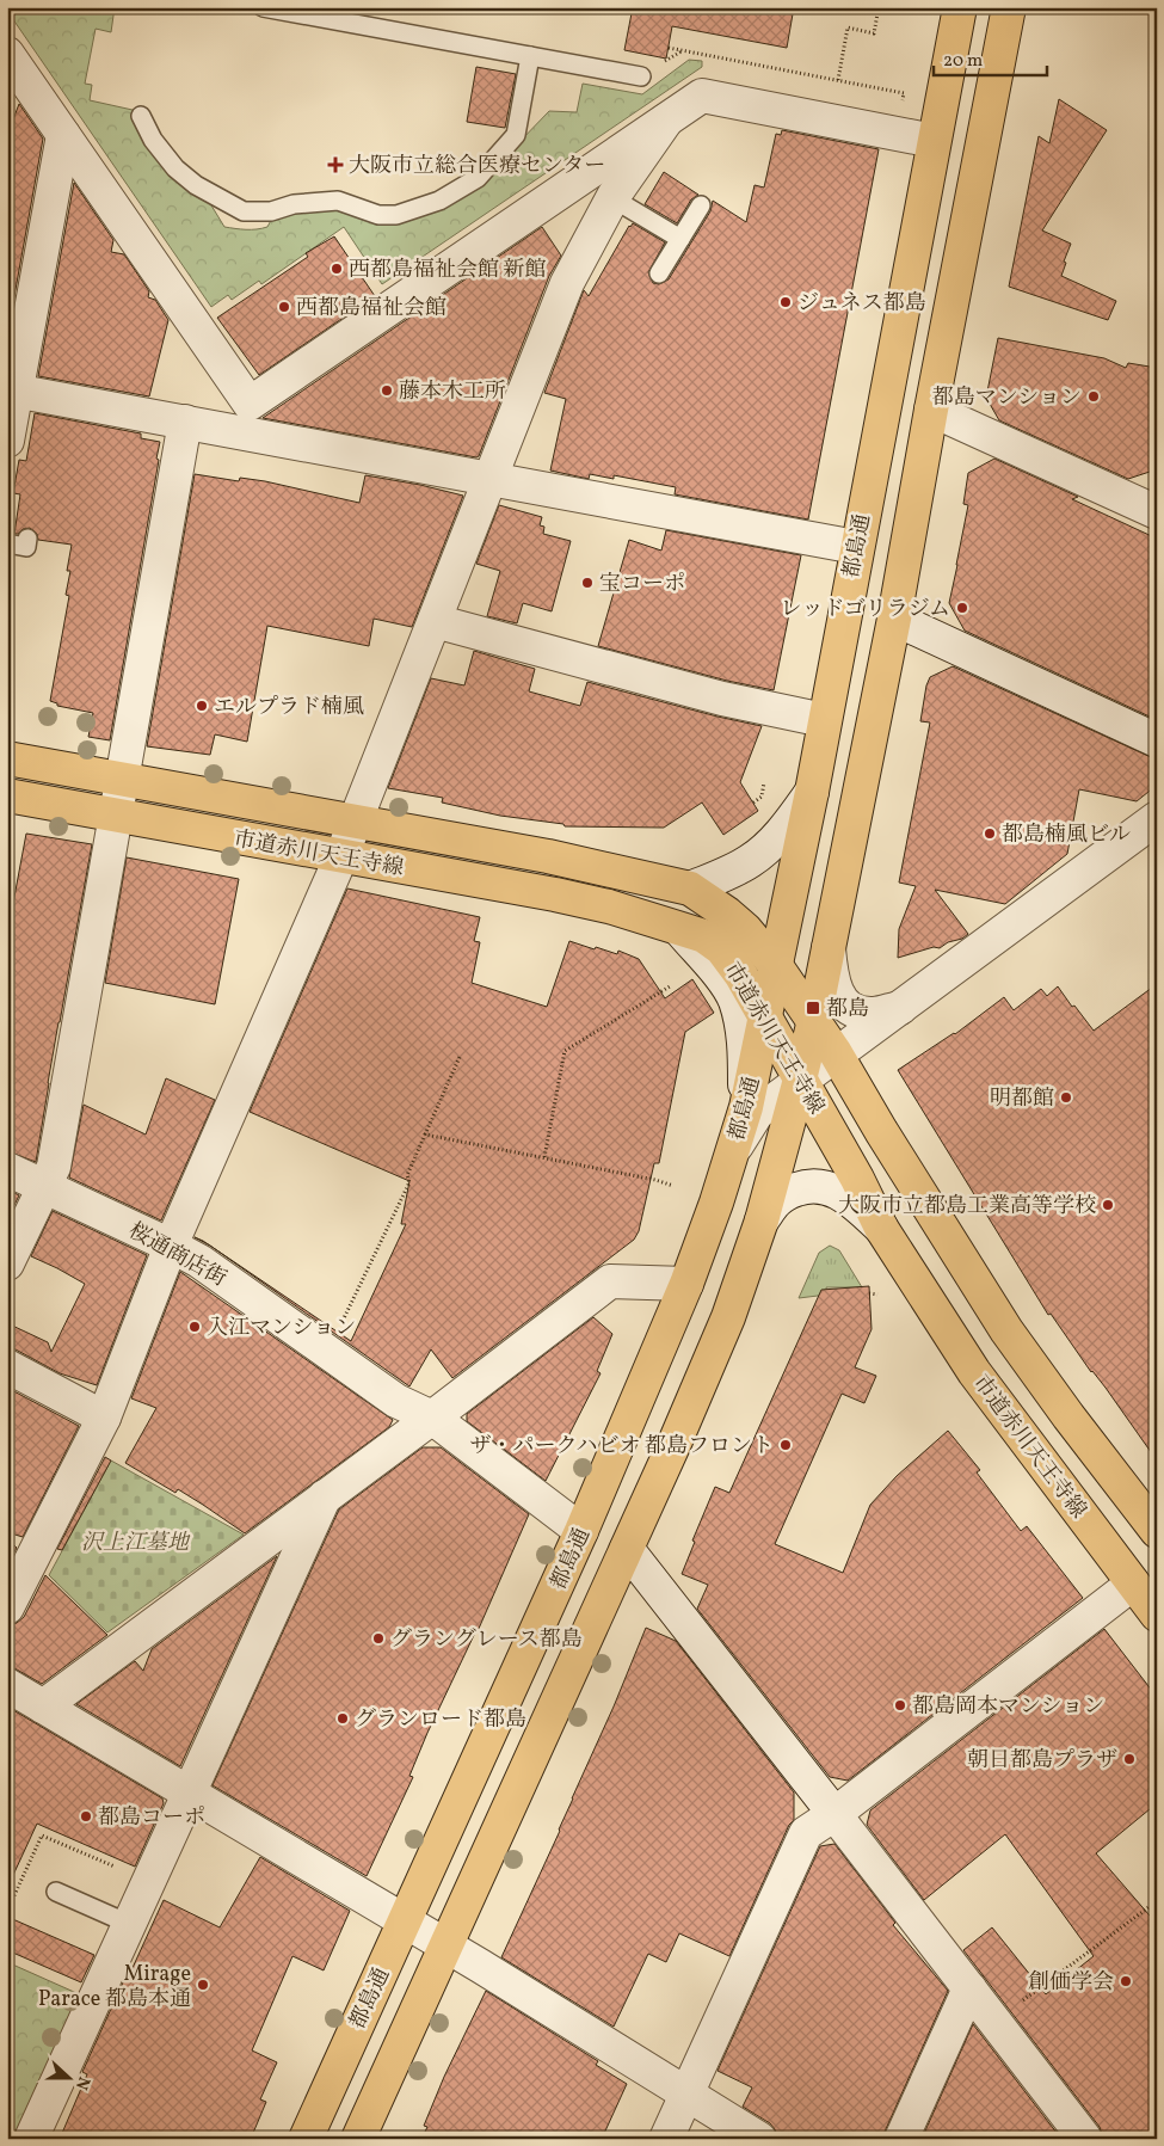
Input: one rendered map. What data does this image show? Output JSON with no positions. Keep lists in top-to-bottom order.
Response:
{
  "streets": {
    "main road": ["都島通", "市道赤川天王寺線"],
    "street": ["桜通商店街"]
  },
  "crossings": [
    ["都島通", "市道赤川天王寺線"],
    ["都島通", "桜通商店街"]
  ],
  "parks": ["沢上江墓地"],
  "places": {
    "health": ["大阪市立総合医療センター"],
    "other": [
      "西都島福祉会館 新館",
      "ジュネス都島",
      "西都島福祉会館",
      "藤本木工所",
      "都島マンション",
      "宝コーポ",
      "レッドゴリラジム",
      "エルプラド楠風",
      "都島楠風ビル",
      "明都館",
      "大阪市立都島工業高等学校",
      "入江マンション",
      "ザ・パークハビオ 都島フロント",
      "グラングレース都島",
      "都島岡本マンション",
      "グランロード都島",
      "朝日都島プラザ",
      "都島コーポ",
      "創価学会",
      "Mirage Parace 都島本通"
    ],
    "transit": ["都島"]
  },
  "scale_bar": "20 m",
  "north": "right"
}
